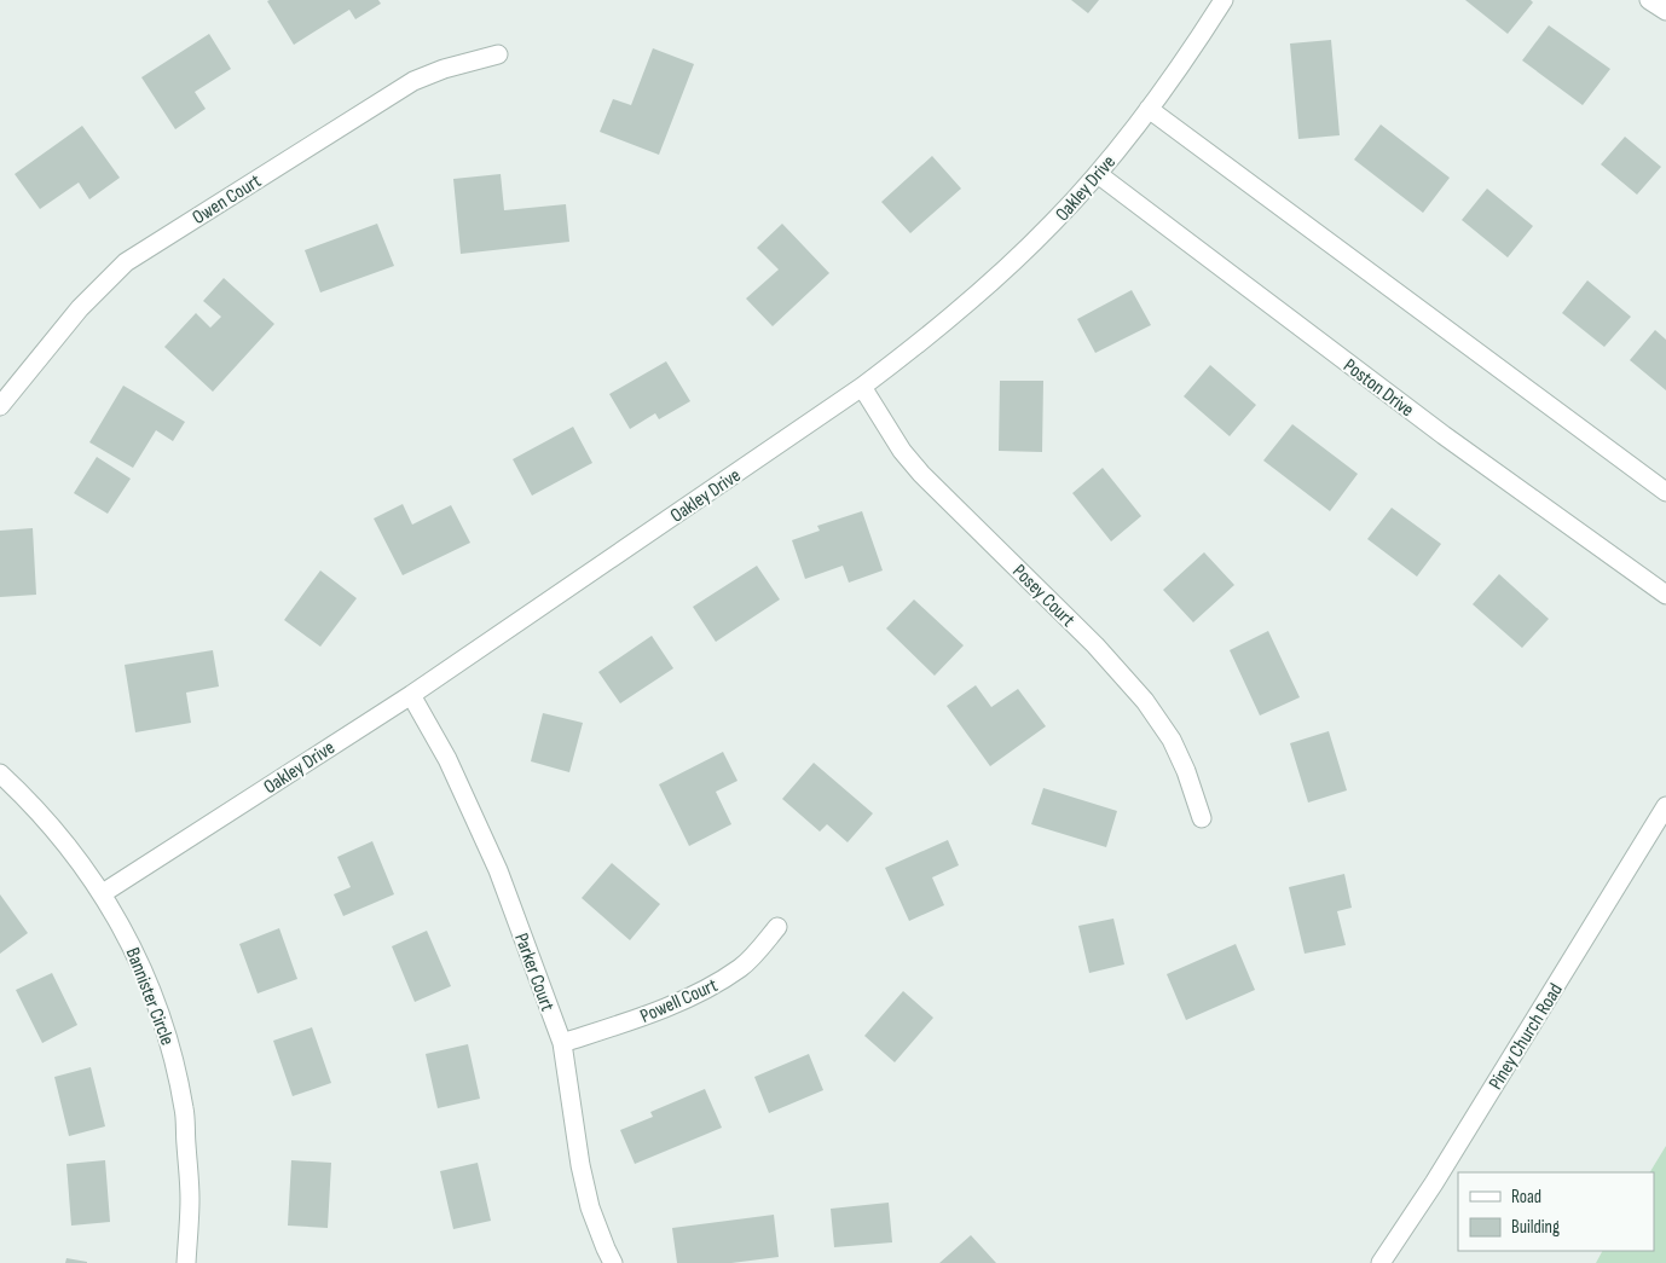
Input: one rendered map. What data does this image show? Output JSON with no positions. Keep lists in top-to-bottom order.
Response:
{
  "streets": {
    "street": [
      "Oakley Drive",
      "Owen Court",
      "Poston Drive",
      "Posey Court",
      "Parker Court",
      "Bannister Circle",
      "Powell Court",
      "Piney Church Road"
    ]
  },
  "crossings": [
    ["Oakley Drive", "Poston Drive"],
    ["Oakley Drive", "Posey Court"],
    ["Oakley Drive", "Parker Court"],
    ["Oakley Drive", "Bannister Circle"],
    ["Parker Court", "Powell Court"]
  ],
  "legend": ["Road", "Building"]
}
